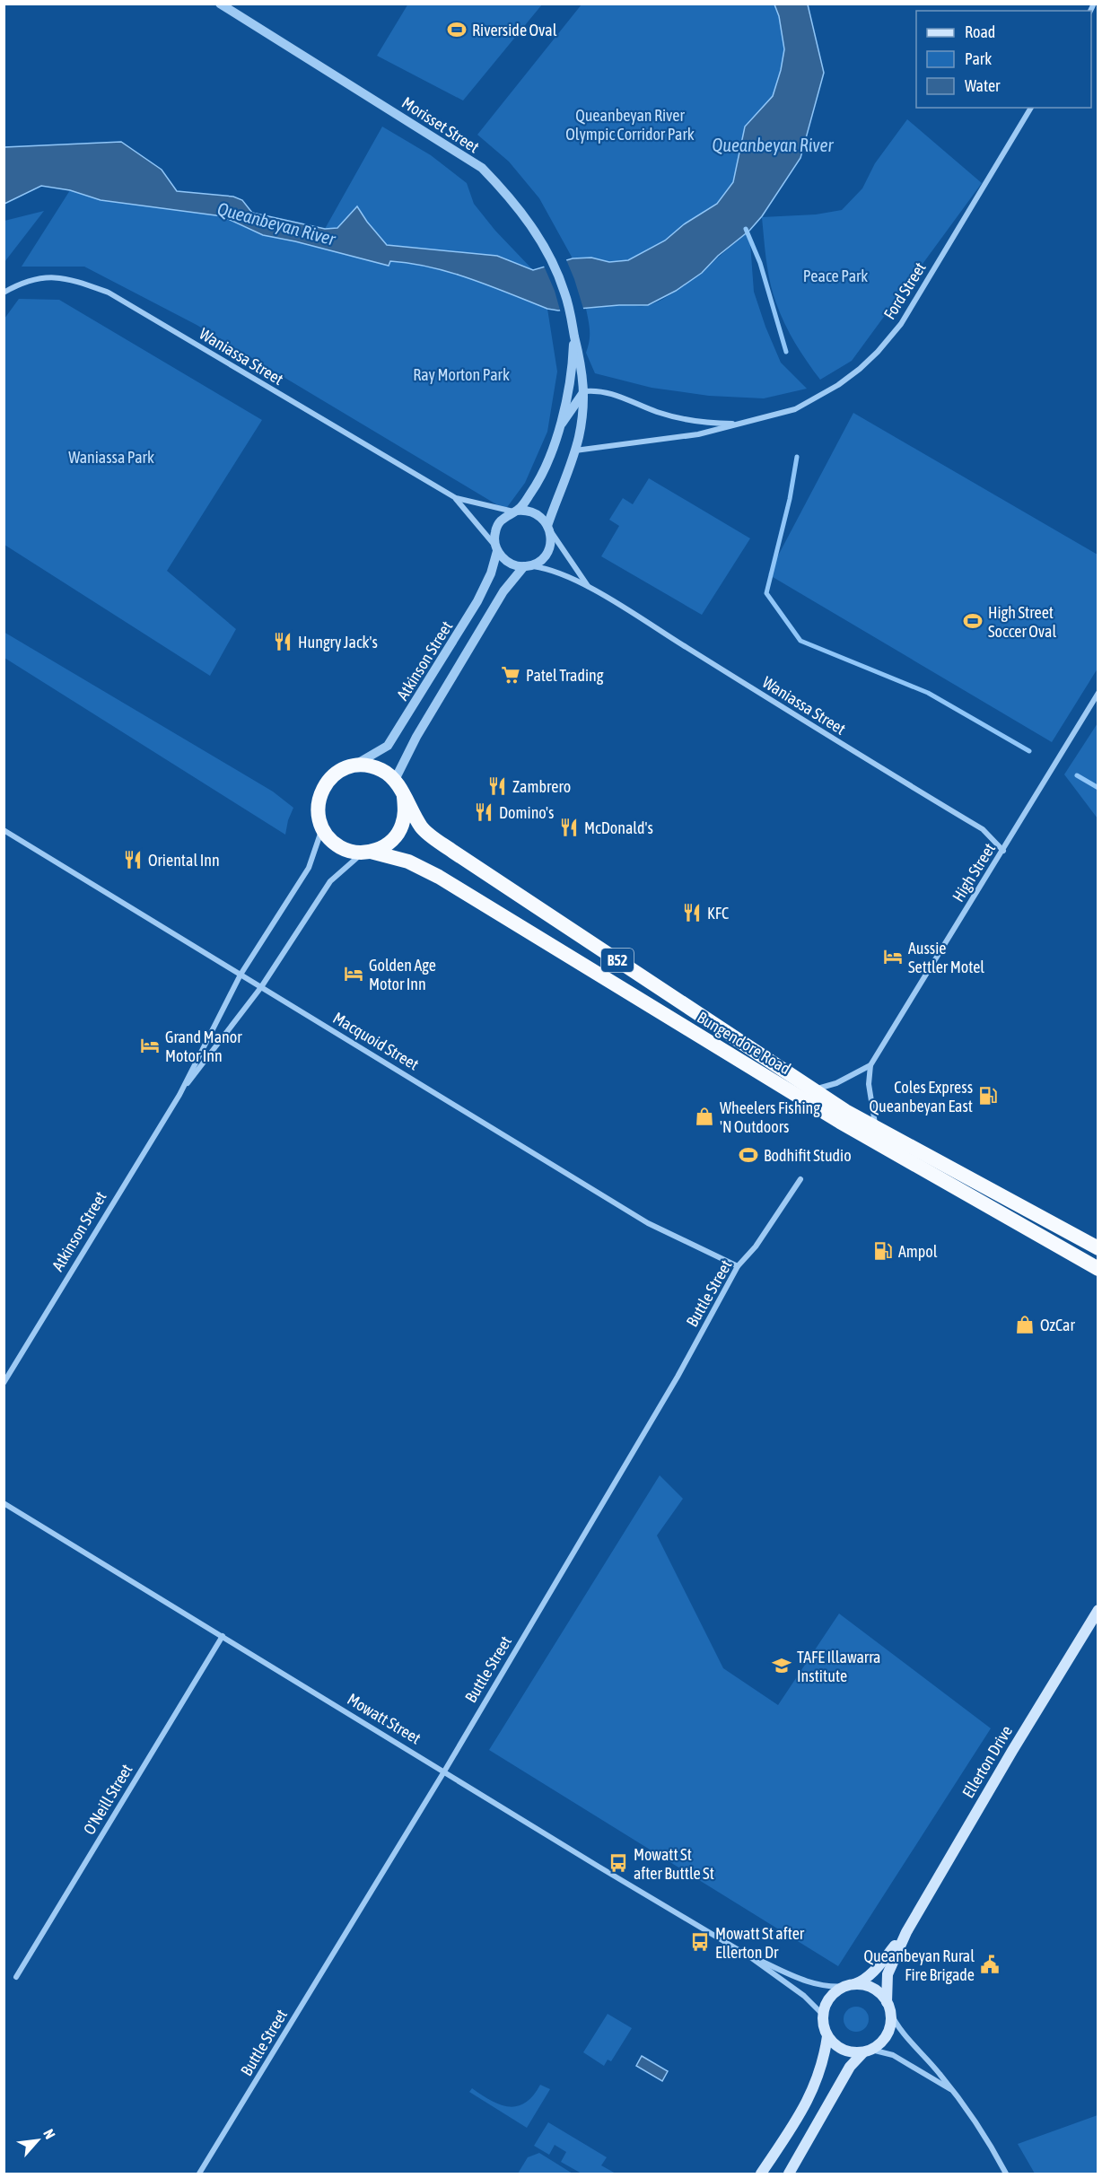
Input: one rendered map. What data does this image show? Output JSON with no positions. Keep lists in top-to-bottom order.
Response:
{
  "streets": {
    "highway": ["B52", "Bungendore Road"],
    "main road": ["Ellerton Drive"],
    "street": [
      "Morisset Street",
      "Ford Street",
      "Waniassa Street",
      "Atkinson Street",
      "High Street",
      "Macquoid Street",
      "Buttle Street",
      "Mowatt Street",
      "O'Neill Street"
    ]
  },
  "crossings": [
    ["Morisset Street", "Ford Street"],
    ["Waniassa Street", "Atkinson Street"],
    ["Waniassa Street", "High Street"],
    ["Atkinson Street", "B52"],
    ["Atkinson Street", "Macquoid Street"],
    ["Atkinson Street", "Bungendore Road"],
    ["B52", "Bungendore Road"],
    ["Macquoid Street", "Buttle Street"],
    ["Buttle Street", "Mowatt Street"],
    ["Mowatt Street", "Ellerton Drive"],
    ["Mowatt Street", "O'Neill Street"]
  ],
  "water": ["Queanbeyan River"],
  "parks": [
    "Queanbeyan River Olympic Corridor Park",
    "Peace Park",
    "Ray Morton Park",
    "Waniassa Park"
  ],
  "places": {
    "sports": ["Riverside Oval", "High Street Soccer Oval", "Bodhifit Studio"],
    "restaurant": [
      "Hungry Jack's",
      "Zambrero",
      "Domino's",
      "McDonald's",
      "Oriental Inn",
      "KFC"
    ],
    "supermarket": ["Patel Trading"],
    "hotel": ["Aussie Settler Motel", "Golden Age Motor Inn", "Grand Manor Motor Inn"],
    "fuel station": ["Coles Express Queanbeyan East", "Ampol"],
    "shop": ["Wheelers Fishing 'N Outdoors", "OzCar"],
    "school or university": ["TAFE Illawarra Institute"],
    "bus stop": ["Mowatt St after Buttle St", "Mowatt St after Ellerton Dr"],
    "public building": ["Queanbeyan Rural Fire Brigade"]
  },
  "legend": ["Road", "Park", "Water"],
  "north": "top right"
}
